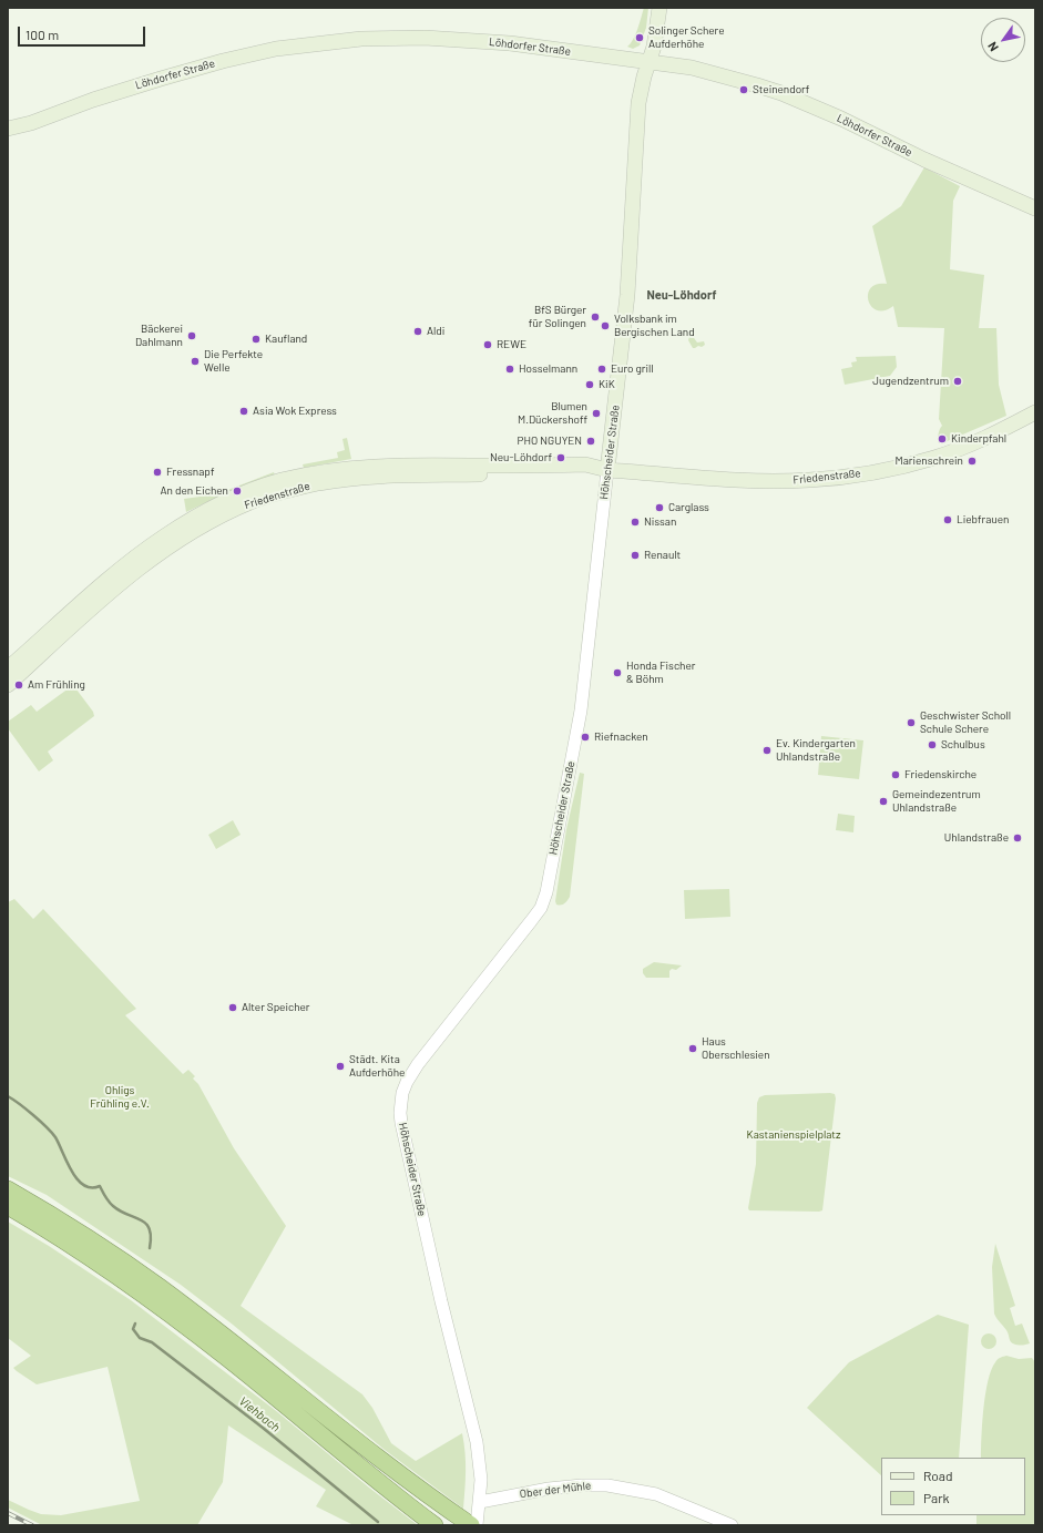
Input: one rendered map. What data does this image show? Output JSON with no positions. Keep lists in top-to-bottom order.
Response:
{
  "streets": {
    "main road": ["Löhdorfer Straße", "Höhscheider Straße", "Friedenstraße"],
    "street": ["Ober der Mühle"]
  },
  "crossings": [
    ["Löhdorfer Straße", "Höhscheider Straße"],
    ["Höhscheider Straße", "Friedenstraße"],
    ["Höhscheider Straße", "Ober der Mühle"]
  ],
  "districts": ["Neu-Löhdorf"],
  "water": ["Viehbach"],
  "parks": ["Ohligs Frühling e.V.", "Kastanienspielplatz"],
  "places": [
    "Solinger Schere Aufderhöhe",
    "Steinendorf",
    "BfS Bürger für Solingen",
    "Volksbank im Bergischen Land",
    "Aldi",
    "Bäckerei Dahlmann",
    "Kaufland",
    "REWE",
    "Die Perfekte Welle",
    "Hosselmann",
    "Euro grill",
    "Jugendzentrum",
    "KiK",
    "Asia Wok Express",
    "Blumen M.Dückershoff",
    "Kinderpfahl",
    "PHO NGUYEN",
    "Neu-Löhdorf",
    "Marienschrein",
    "Fressnapf",
    "An den Eichen",
    "Carglass",
    "Liebfrauen",
    "Nissan",
    "Renault",
    "Honda Fischer & Böhm",
    "Am Frühling",
    "Geschwister Scholl Schule Schere",
    "Riefnacken",
    "Schulbus",
    "Ev. Kindergarten Uhlandstraße",
    "Friedenskirche",
    "Gemeindezentrum Uhlandstraße",
    "Uhlandstraße",
    "Alter Speicher",
    "Haus Oberschlesien",
    "Städt. Kita Aufderhöhe"
  ],
  "legend": ["Road", "Park"],
  "scale_bar": "100 m",
  "north": "bottom left"
}
